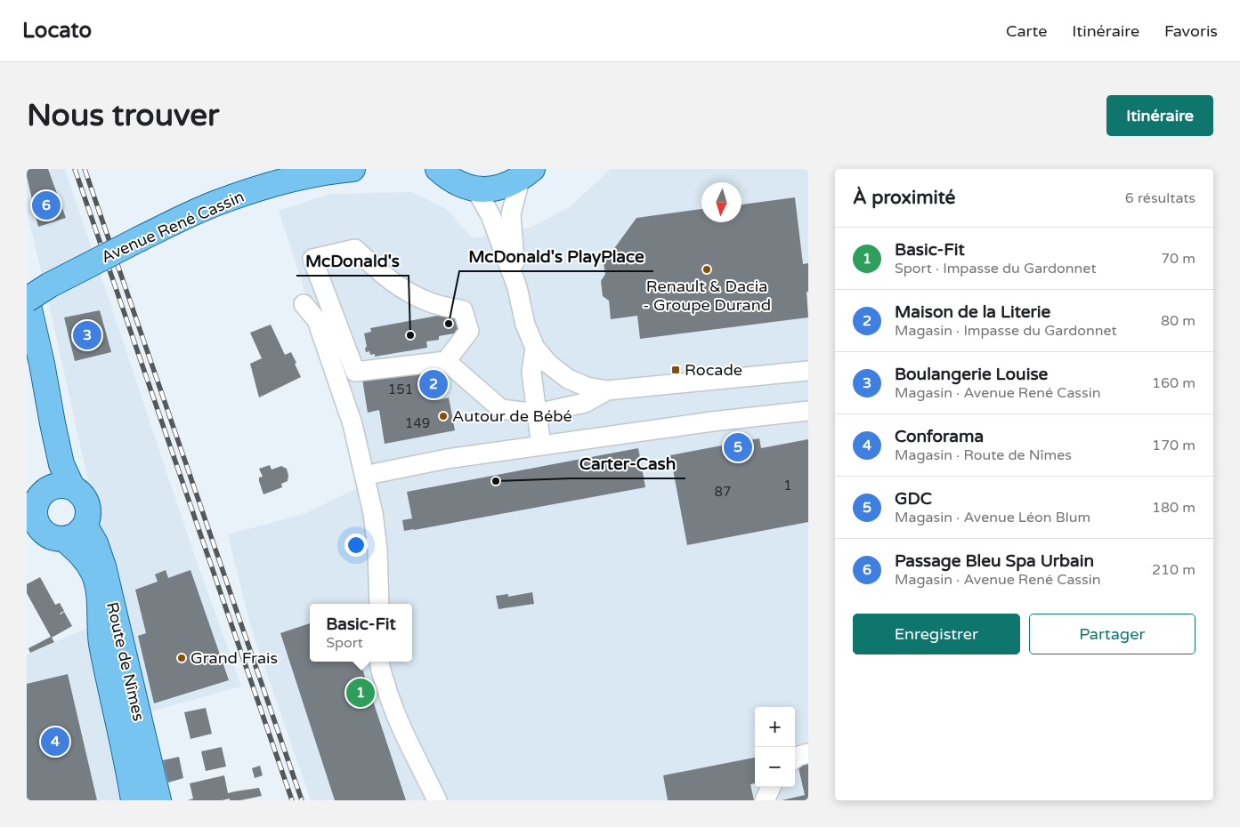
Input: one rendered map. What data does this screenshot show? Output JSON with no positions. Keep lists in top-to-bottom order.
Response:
{
  "streets": {
    "main road": ["Avenue René Cassin", "Route de Nîmes"]
  },
  "places": {
    "other": [
      "Renault & Dacia - Groupe Durand",
      "McDonald's PlayPlace",
      "McDonald's",
      "Autour de Bébé",
      "Carter-Cash",
      "Grand Frais"
    ],
    "transit": ["Rocade"]
  },
  "house_numbers": [
    "151",
    "149",
    "1",
    "87"
  ],
  "north": "bottom",
  "page": {
    "header": "Locato",
    "nav": ["Carte", "Itinéraire", "Favoris"],
    "buttons": [
      "Itinéraire",
      ["Enregistrer", "Partager"]
    ],
    "title": "Nous trouver",
    "heading": ["À proximité", "6 résultats"],
    "pins": [
      "6",
      "3",
      "2",
      "5",
      "1",
      "4"
    ],
    "list": [
      {
        "mark": "1",
        "name": "Basic-Fit",
        "note": "Sport · Impasse du Gardonnet",
        "value": "70 m"
      },
      {
        "mark": "2",
        "name": "Maison de la Literie",
        "note": "Magasin · Impasse du Gardonnet",
        "value": "80 m"
      },
      {
        "mark": "3",
        "name": "Boulangerie Louise",
        "note": "Magasin · Avenue René Cassin",
        "value": "160 m"
      },
      {
        "mark": "4",
        "name": "Conforama",
        "note": "Magasin · Route de Nîmes",
        "value": "170 m"
      },
      {
        "mark": "5",
        "name": "GDC",
        "note": "Magasin · Avenue Léon Blum",
        "value": "180 m"
      },
      {
        "mark": "6",
        "name": "Passage Bleu Spa Urbain",
        "note": "Magasin · Avenue René Cassin",
        "value": "210 m"
      }
    ],
    "popup": ["Basic-Fit", "Sport"],
    "map_buttons": ["+", "−"]
  }
}
